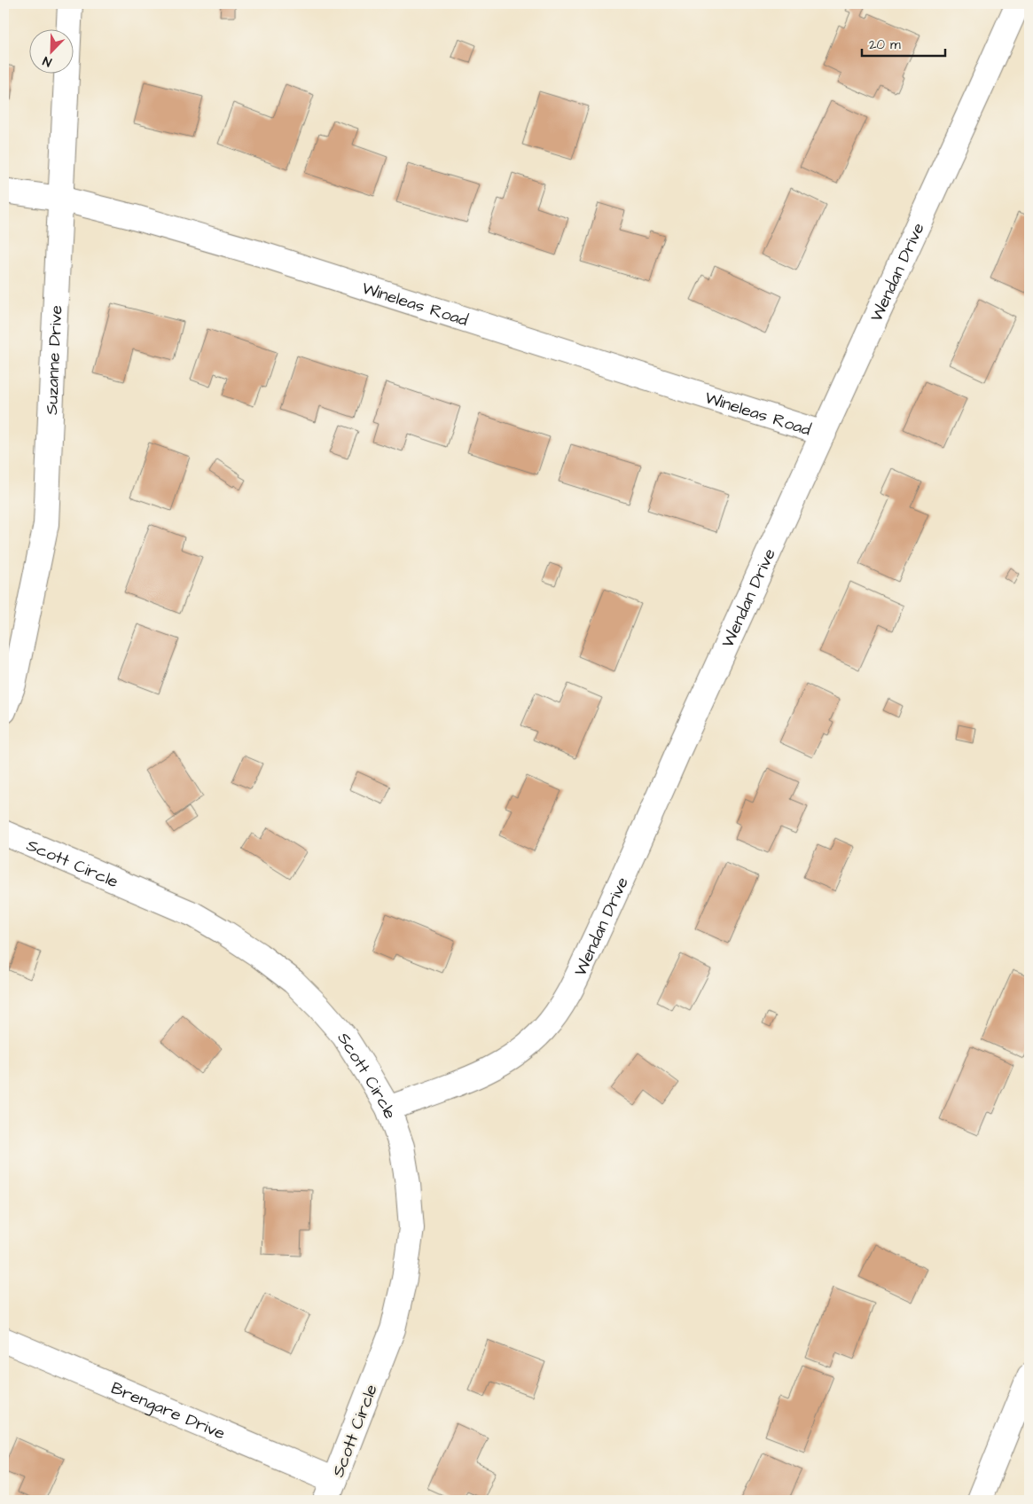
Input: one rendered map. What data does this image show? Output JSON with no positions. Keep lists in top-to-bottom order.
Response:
{
  "streets": {
    "street": [
      "Wendan Drive",
      "Wineleas Road",
      "Suzanne Drive",
      "Scott Circle",
      "Brengare Drive"
    ]
  },
  "crossings": [
    ["Wendan Drive", "Wineleas Road"],
    ["Wendan Drive", "Scott Circle"],
    ["Wineleas Road", "Suzanne Drive"],
    ["Scott Circle", "Brengare Drive"]
  ],
  "scale_bar": "20 m",
  "north": "bottom left"
}
